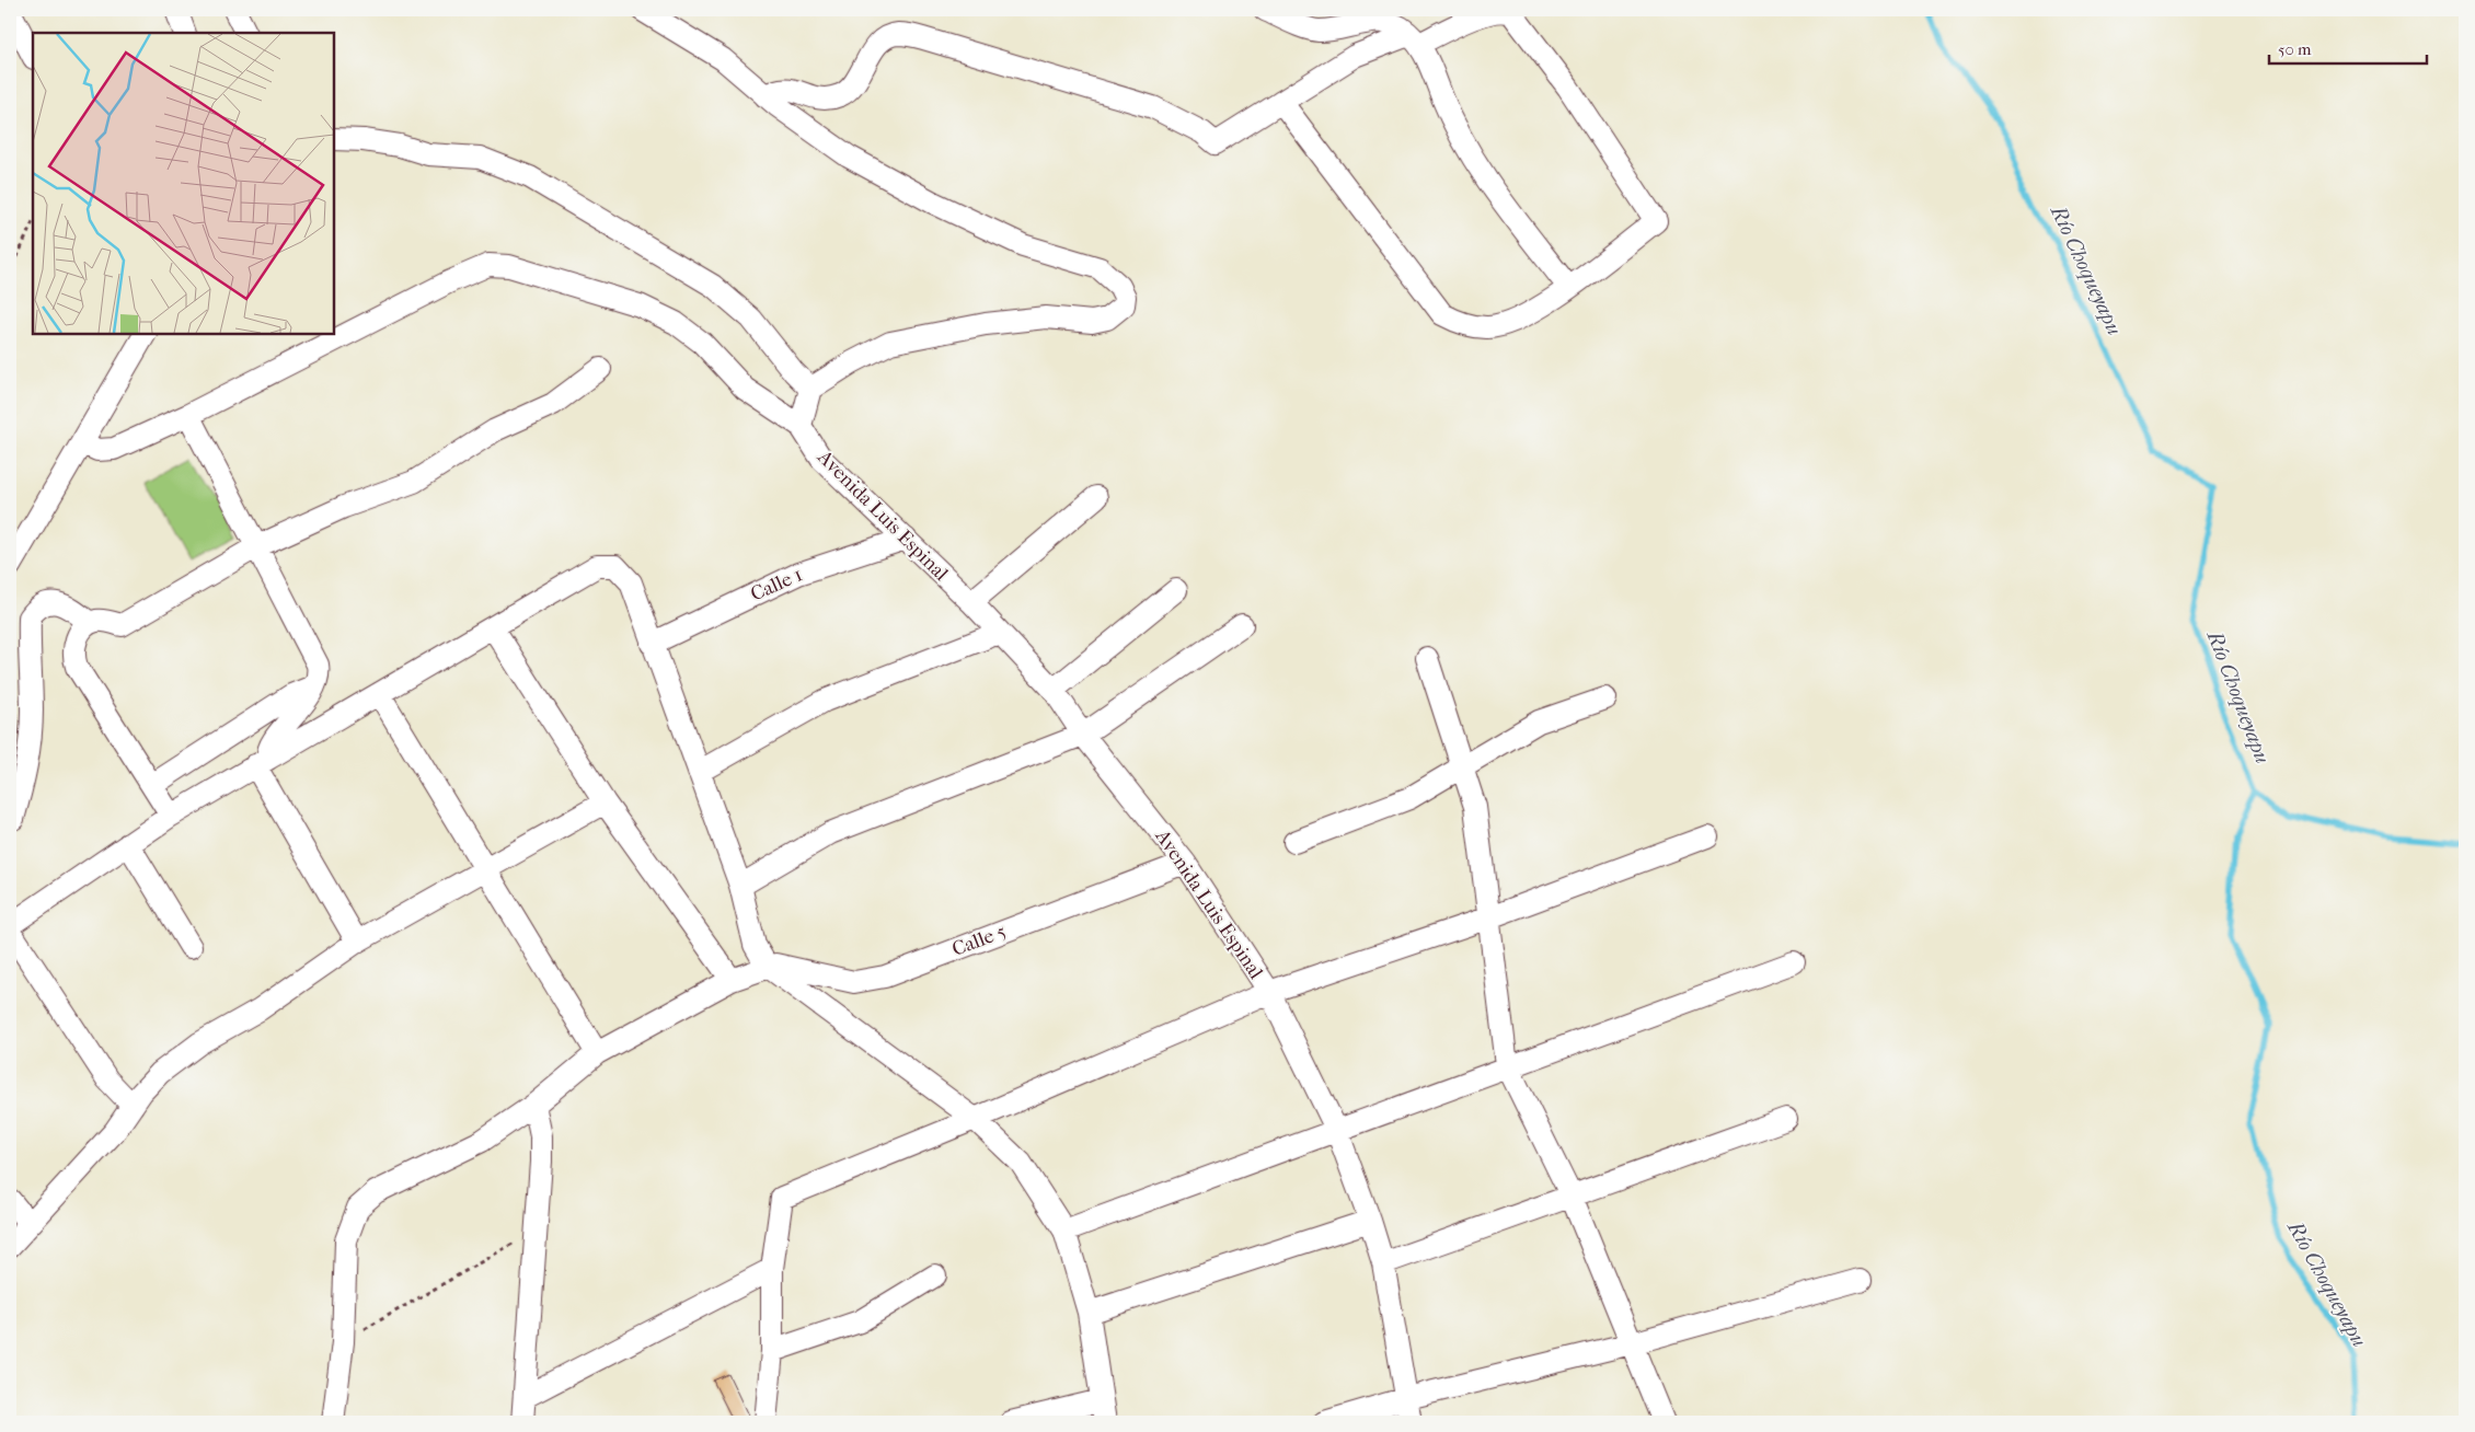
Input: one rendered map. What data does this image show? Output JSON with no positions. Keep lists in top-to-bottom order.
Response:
{
  "streets": {
    "street": ["Avenida Luis Espinal", "Calle 1", "Calle 5"]
  },
  "crossings": [
    ["Avenida Luis Espinal", "Calle 1"],
    ["Avenida Luis Espinal", "Calle 5"]
  ],
  "water": ["Río Choqueyapu"],
  "scale_bar": "50 m"
}
